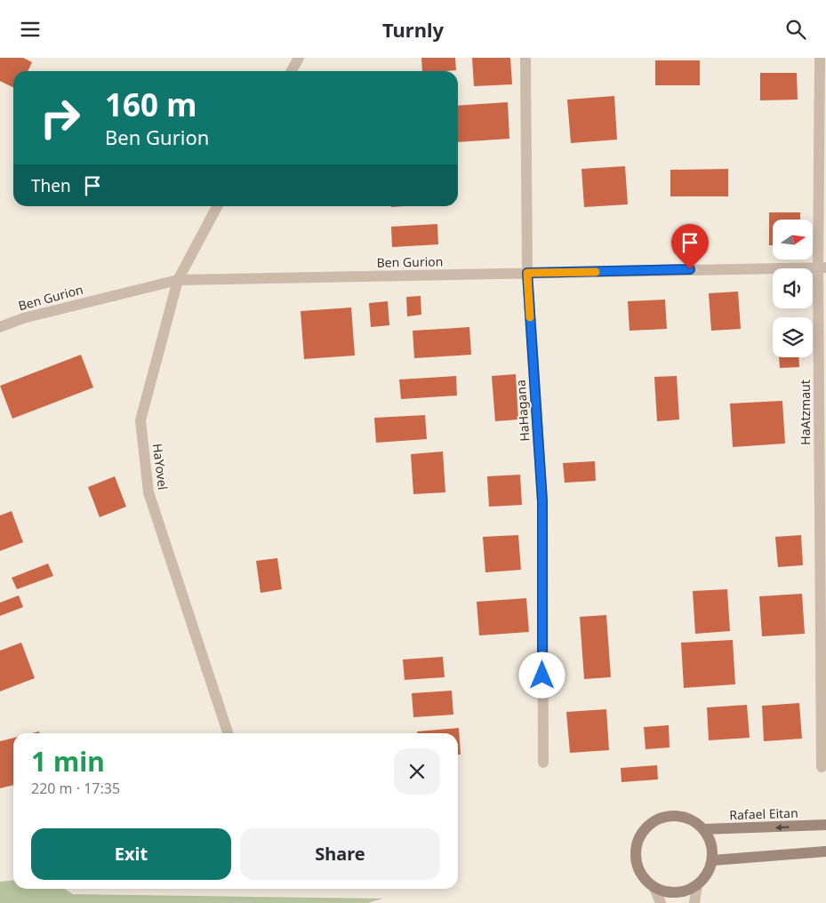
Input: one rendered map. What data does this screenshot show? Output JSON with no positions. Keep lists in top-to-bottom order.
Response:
{
  "streets": {
    "main road": ["Rafael Eitan"],
    "street": [
      "Ben Gurion",
      "HaHagana",
      "HaAtzmaut",
      "HaYovel"
    ]
  },
  "crossings": [
    ["Ben Gurion", "HaHagana"],
    ["Ben Gurion", "HaAtzmaut"],
    ["Ben Gurion", "HaYovel"]
  ],
  "north": "right",
  "page": {
    "header": "Turnly",
    "turn": ["160 m", "Ben Gurion"],
    "then": "Then",
    "heading": ["1 min", "220 m · 17:35"],
    "buttons": ["Exit", "Share"]
  }
}
